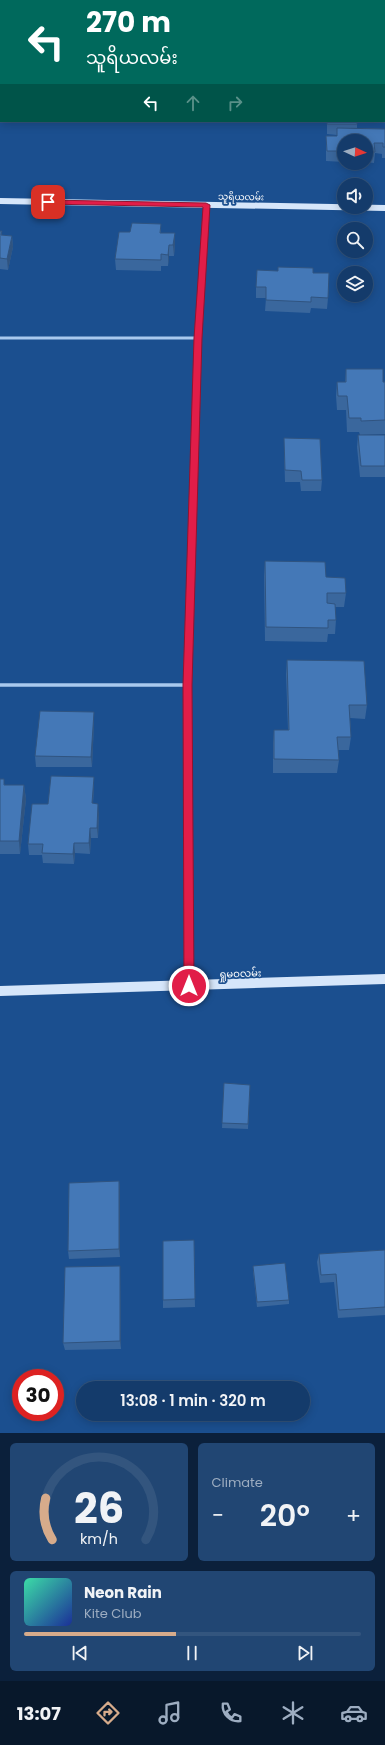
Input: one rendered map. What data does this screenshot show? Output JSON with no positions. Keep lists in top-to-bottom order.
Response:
{
  "streets": {
    "street": ["သူရိယလမ်း", "ရှုမဝလမ်း"]
  },
  "north": "right",
  "page": {
    "turn": ["270 m", "သူရိယလမ်း"],
    "limit": "30",
    "trip": "13:08 · 1 min · 320 m",
    "tile": "Climate",
    "heat": ["−", "20°", "+"],
    "song": ["Neon Rain", "Kite Club"],
    "tabs": "13:07",
    "gauge": ["26", "km/h"]
  }
}
